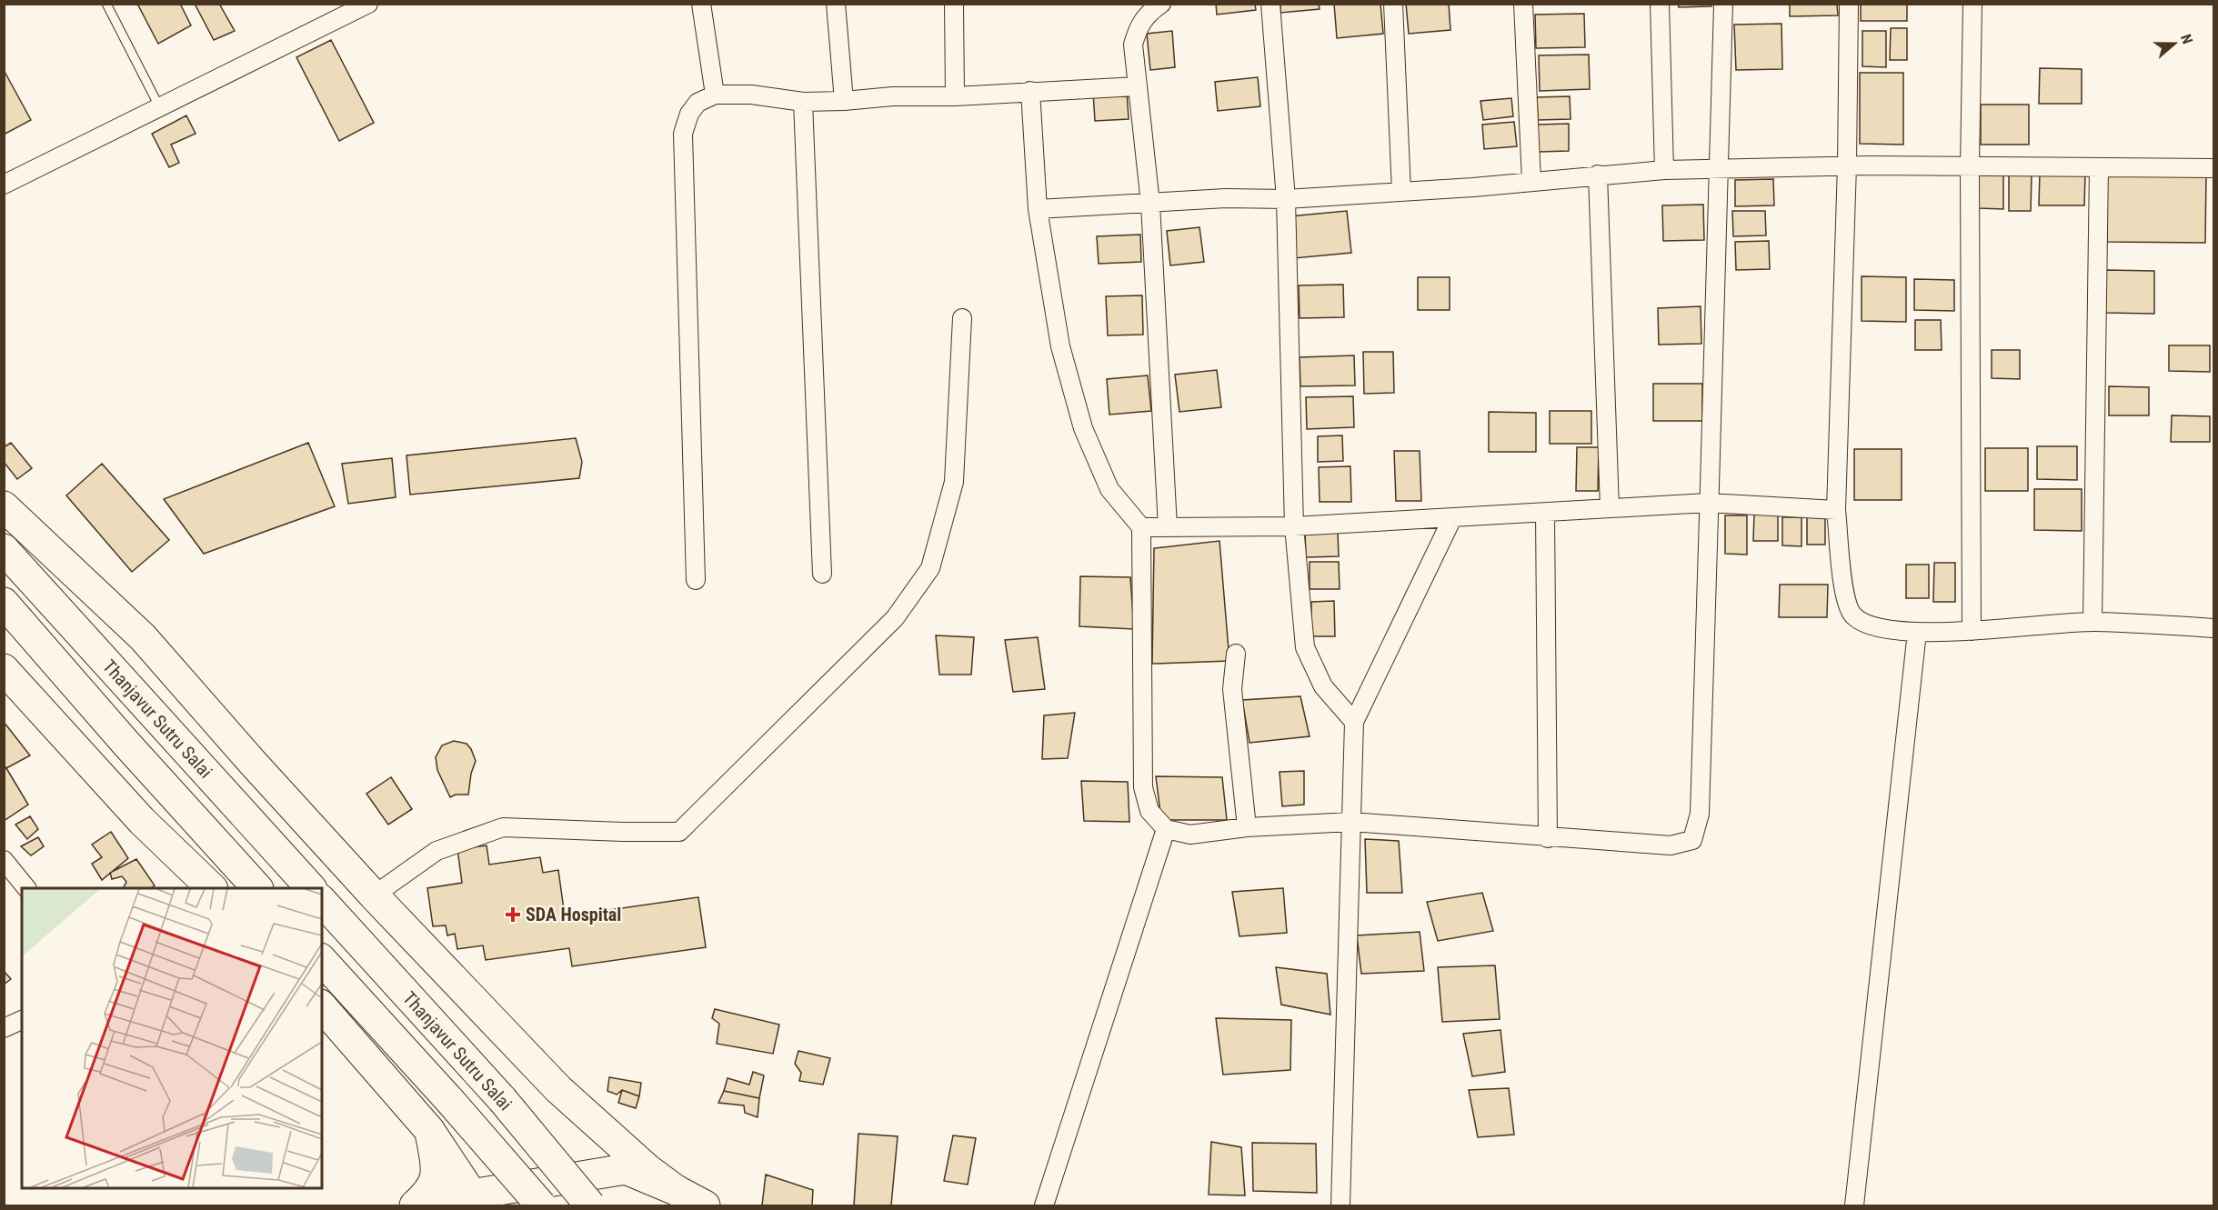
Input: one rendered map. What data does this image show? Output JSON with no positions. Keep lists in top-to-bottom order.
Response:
{
  "streets": {
    "highway": ["Thanjavur Sutru Salai"]
  },
  "places": {
    "health": ["SDA Hospital"]
  },
  "north": "right"
}
